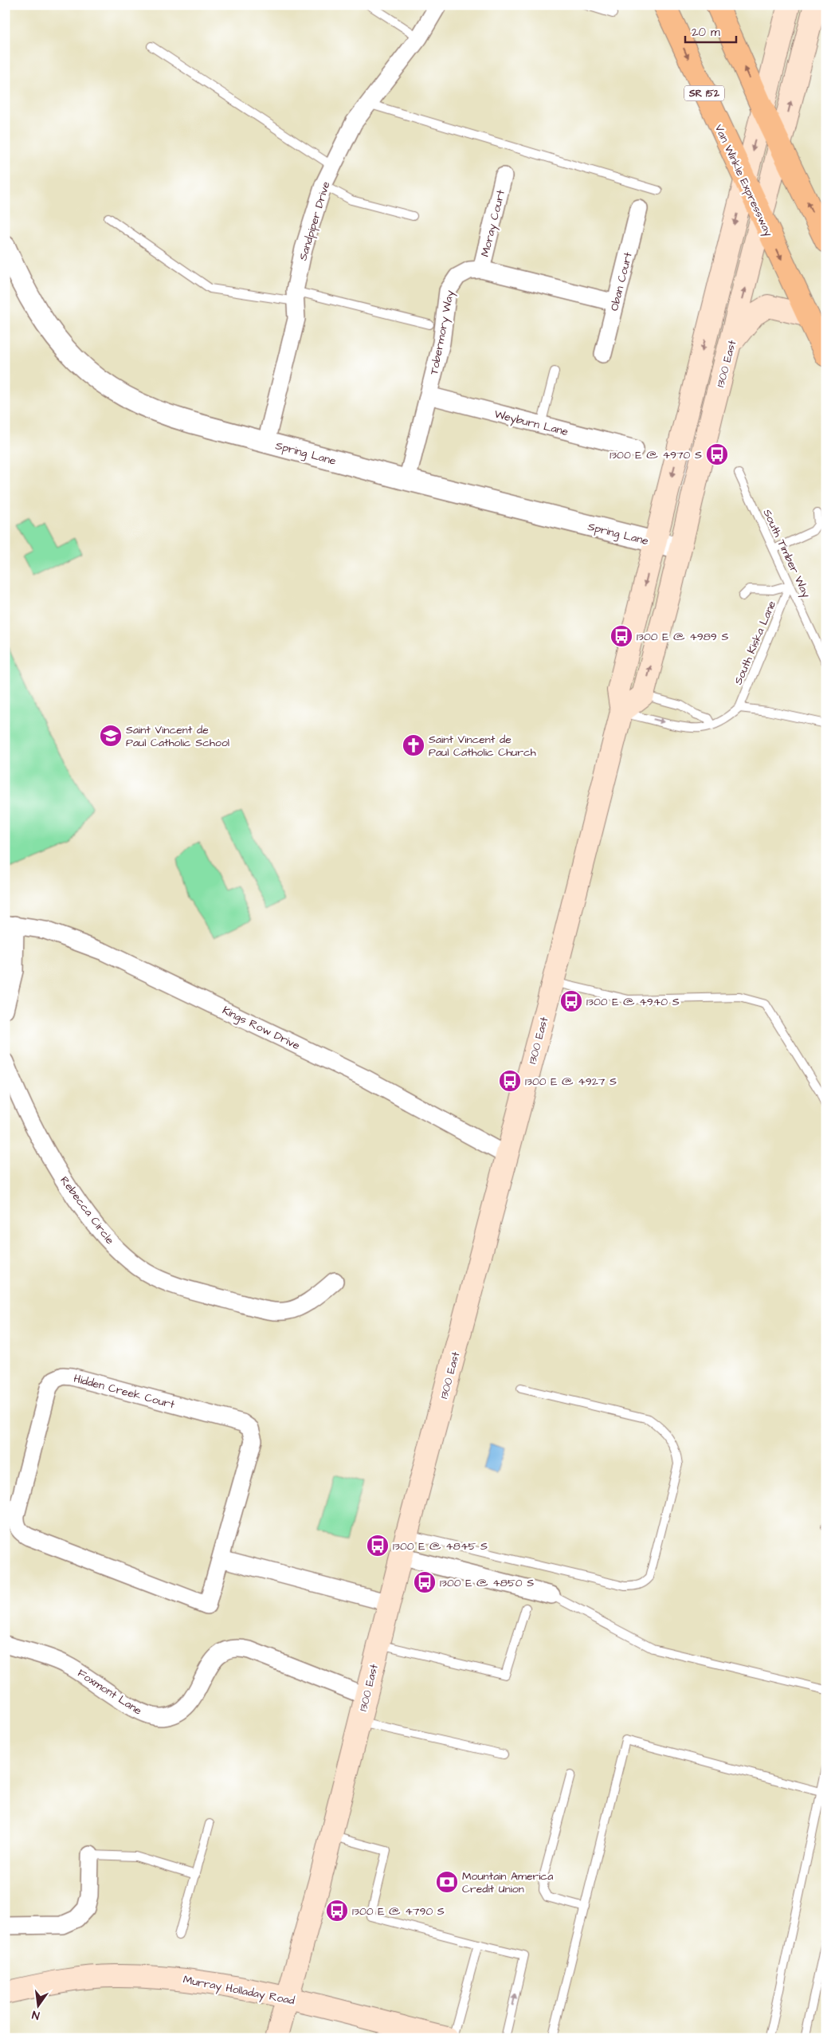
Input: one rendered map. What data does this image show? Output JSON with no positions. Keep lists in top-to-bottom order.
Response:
{
  "streets": {
    "main road": [
      "SR 152",
      "Van Winkle Expressway",
      "1300 East",
      "Murray Holladay Road"
    ],
    "street": [
      "Sandpiper Drive",
      "Moray Court",
      "Oban Court",
      "Tobermory Way",
      "Weyburn Lane",
      "Spring Lane",
      "Kings Row Drive",
      "Rebecca Circle",
      "Hidden Creek Court",
      "Foxmont Lane"
    ],
    "lane": ["South Timber Way", "South Kiska Lane"]
  },
  "crossings": [
    ["Van Winkle Expressway", "1300 East"],
    ["Sandpiper Drive", "Spring Lane"],
    ["Moray Court", "Tobermory Way"],
    ["Oban Court", "Tobermory Way"],
    ["Tobermory Way", "Weyburn Lane"],
    ["Tobermory Way", "Spring Lane"],
    ["1300 East", "Spring Lane"],
    ["1300 East", "Kings Row Drive"],
    ["1300 East", "Foxmont Lane"],
    ["1300 East", "Murray Holladay Road"],
    ["South Timber Way", "South Kiska Lane"]
  ],
  "places": {
    "bus stop": [
      "1300 E @ 4970 S",
      "1300 E @ 4989 S",
      "1300 E @ 4940 S",
      "1300 E @ 4927 S",
      "1300 E @ 4845 S",
      "1300 E @ 4850 S",
      "1300 E @ 4790 S"
    ],
    "school or university": ["Saint Vincent de Paul Catholic School"],
    "church": ["Saint Vincent de Paul Catholic Church"],
    "bank": ["Mountain America Credit Union"]
  },
  "scale_bar": "20 m",
  "north": "bottom"
}
